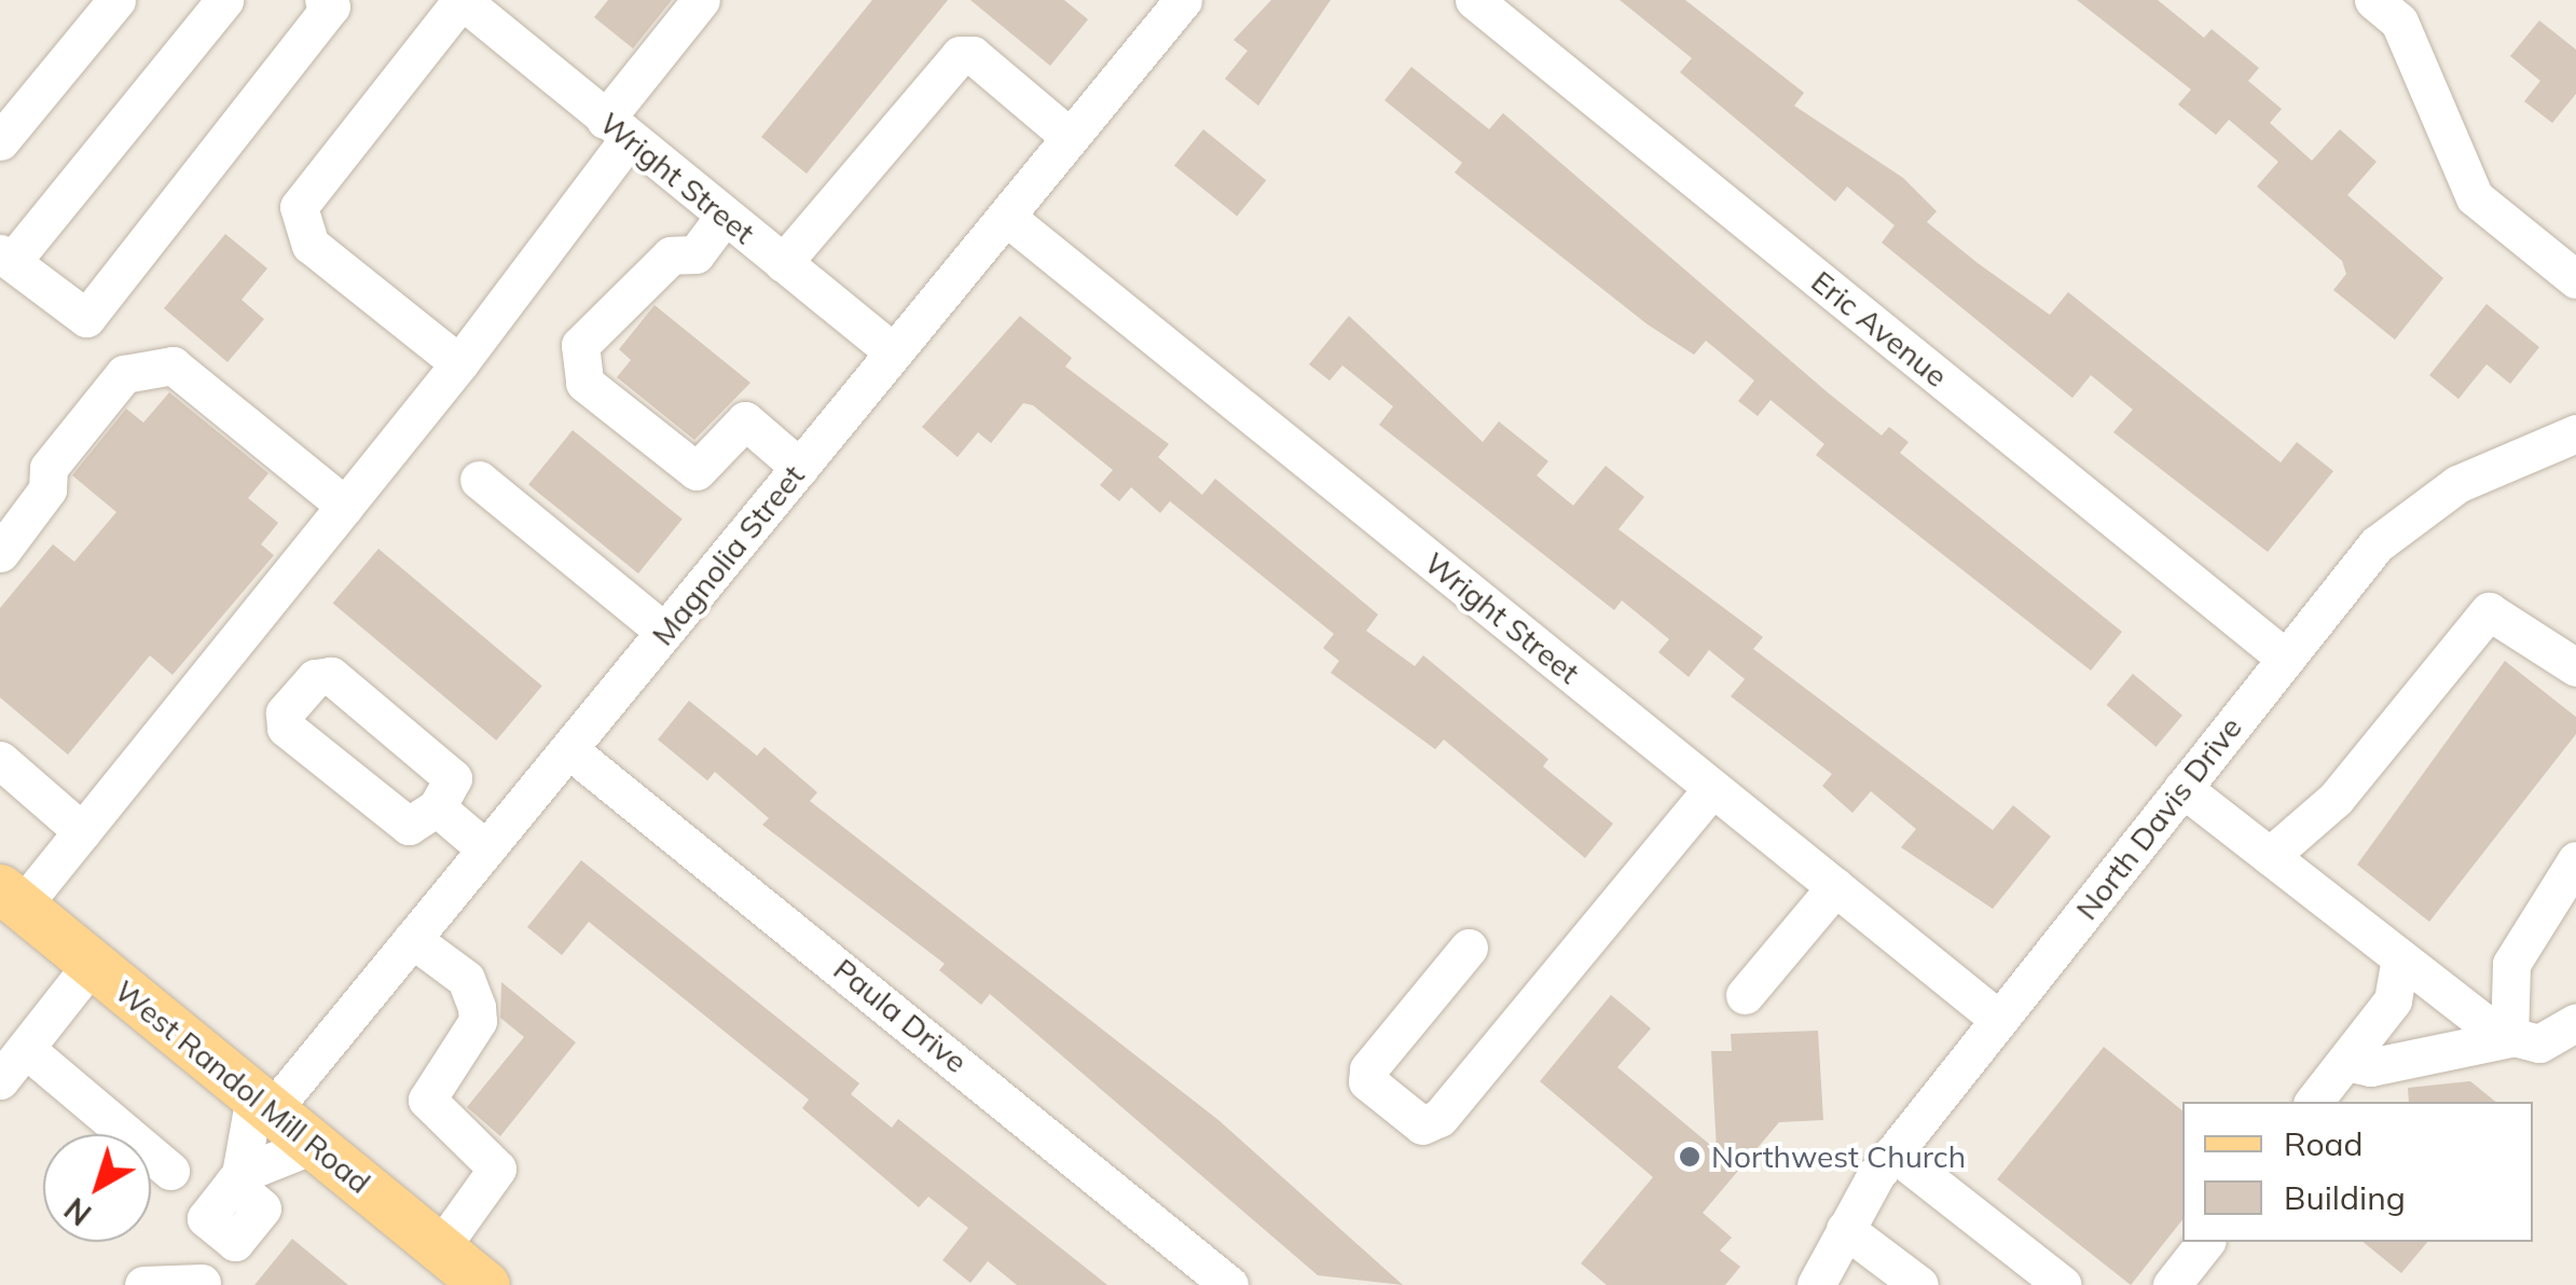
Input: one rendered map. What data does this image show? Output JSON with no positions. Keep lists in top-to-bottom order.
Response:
{
  "streets": {
    "main road": ["West Randol Mill Road"],
    "street": [
      "Wright Street",
      "Eric Avenue",
      "Magnolia Street",
      "North Davis Drive",
      "Paula Drive"
    ]
  },
  "crossings": [
    ["Wright Street", "Magnolia Street"],
    ["Wright Street", "North Davis Drive"],
    ["Eric Avenue", "North Davis Drive"],
    ["Magnolia Street", "Paula Drive"],
    ["Magnolia Street", "West Randol Mill Road"]
  ],
  "places": ["Northwest Church"],
  "legend": ["Road", "Building"],
  "north": "bottom left"
}
